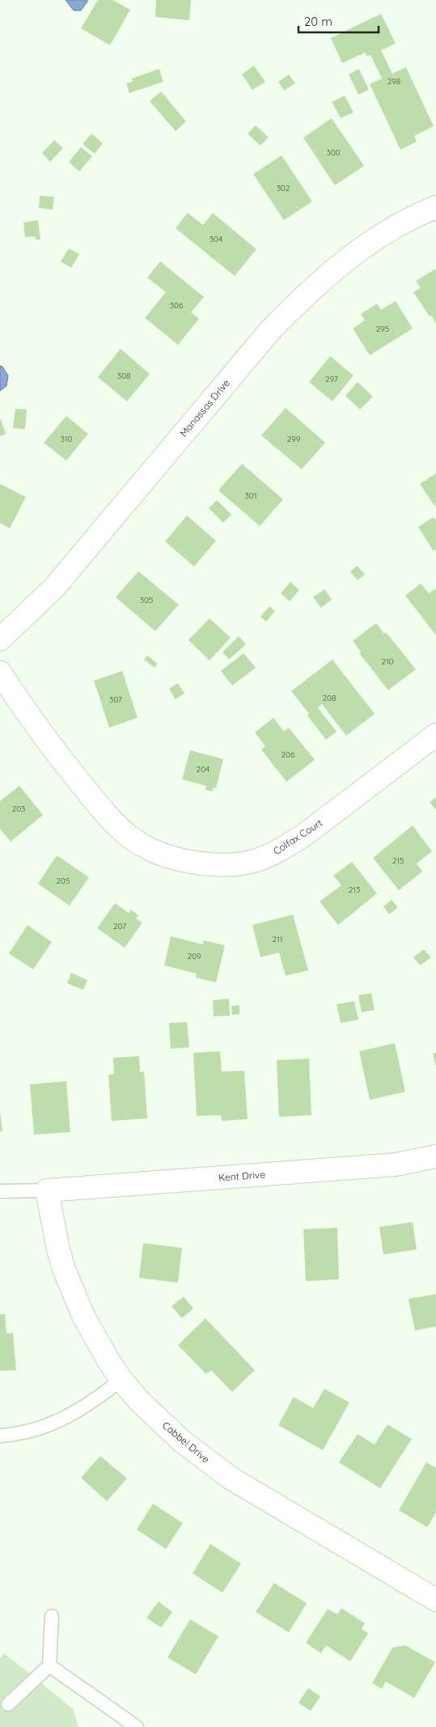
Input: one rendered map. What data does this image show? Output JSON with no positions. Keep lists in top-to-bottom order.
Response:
{
  "streets": {
    "street": [
      "Manassas Drive",
      "Colfax Court",
      "Kent Drive",
      "Cabbel Drive"
    ]
  },
  "crossings": [
    ["Kent Drive", "Cabbel Drive"]
  ],
  "house_numbers": [
    "298",
    "300",
    "302",
    "304",
    "306",
    "295",
    "308",
    "297",
    "310",
    "299",
    "301",
    "305",
    "210",
    "208",
    "307",
    "206",
    "204",
    "203",
    "215",
    "205",
    "213",
    "207",
    "211",
    "209"
  ],
  "scale_bar": "20 m"
}
